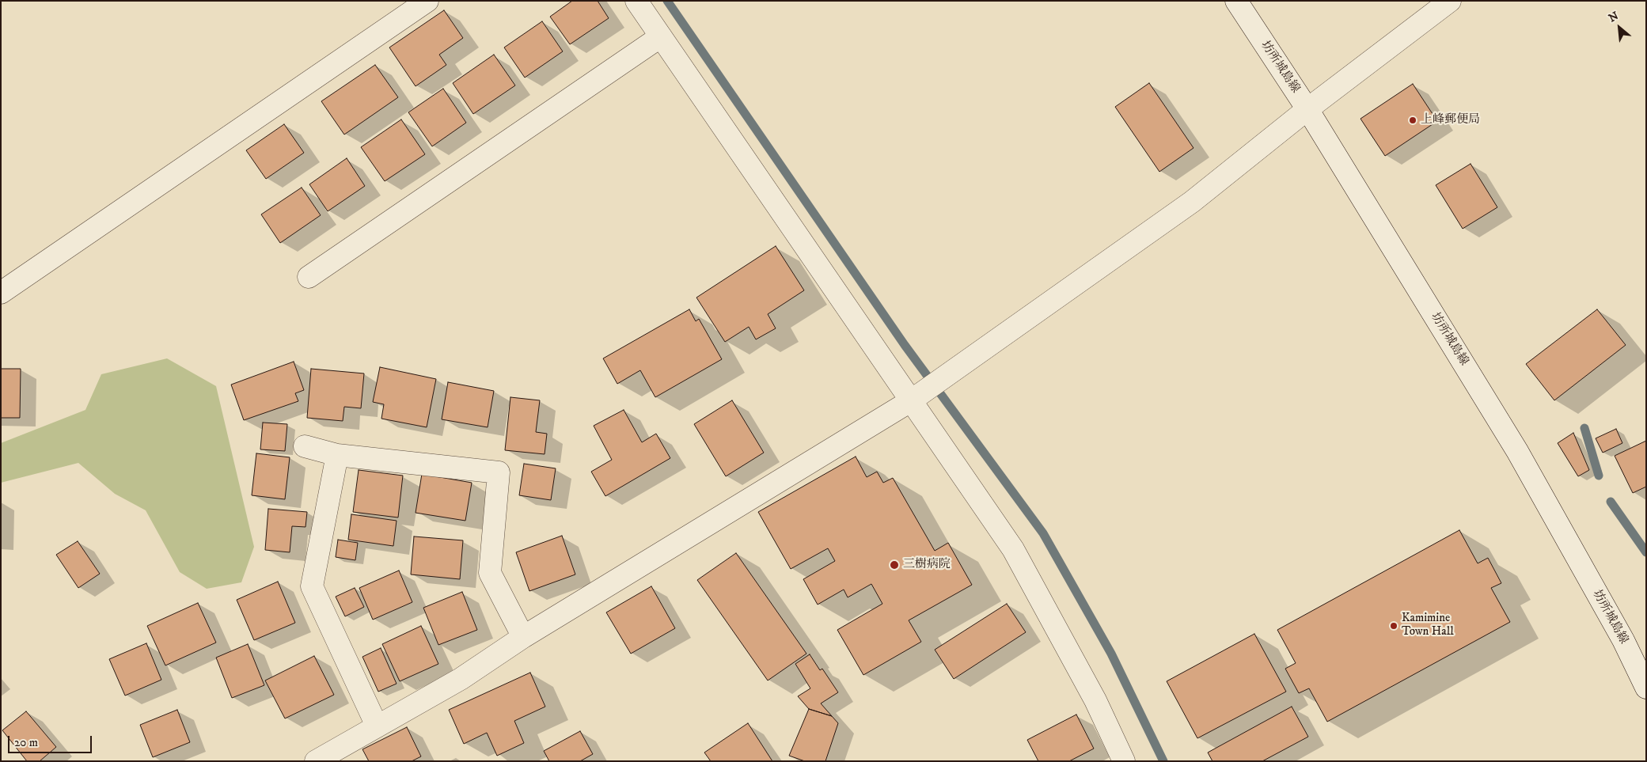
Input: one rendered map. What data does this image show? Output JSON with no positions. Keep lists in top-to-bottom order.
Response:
{
  "streets": {
    "street": ["坊所城島線"]
  },
  "places": ["上峰郵便局", "三樹病院", "Kamimine Town Hall"],
  "scale_bar": "20 m",
  "north": "top left"
}
